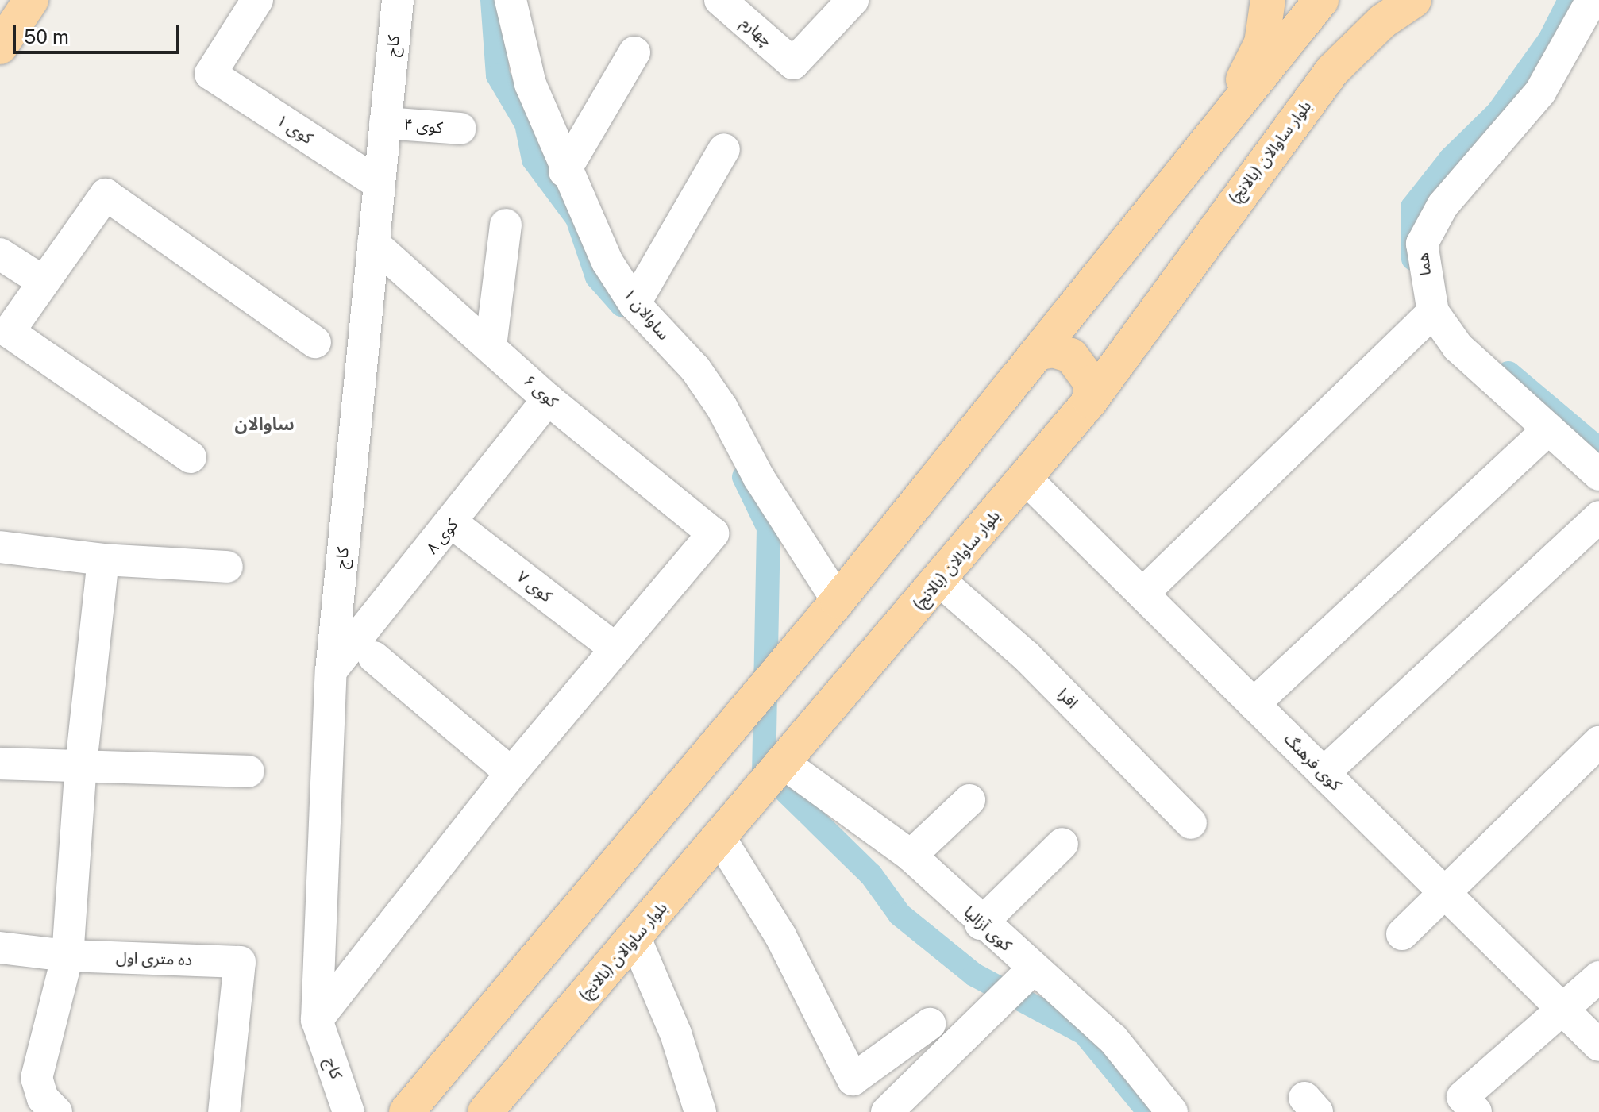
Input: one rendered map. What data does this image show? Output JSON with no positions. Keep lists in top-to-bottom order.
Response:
{
  "streets": {
    "main road": ["بلوار ساوالان (بالانج)"],
    "street": [
      "چهارم",
      "کاج",
      "کوی ۴",
      "کوی ۱",
      "هما",
      "ساوالان ۱",
      "کوی ۶",
      "کوی ۸",
      "کوی ۷",
      "افرا",
      "کوی فرهنگ",
      "کوی آزالیا",
      "ده متری اول"
    ]
  },
  "crossings": [
    ["کاج", "کوی ۴"],
    ["کاج", "کوی ۱"],
    ["کاج", "کوی ۶"],
    ["کاج", "کوی ۸"],
    ["بلوار ساوالان (بالانج)", "افرا"],
    ["بلوار ساوالان (بالانج)", "کوی فرهنگ"],
    ["بلوار ساوالان (بالانج)", "کوی آزالیا"],
    ["کوی ۶", "کوی ۸"],
    ["کوی ۶", "کوی ۷"],
    ["کوی ۸", "کوی ۷"]
  ],
  "districts": ["ساوالان"],
  "scale_bar": "50 m"
}
